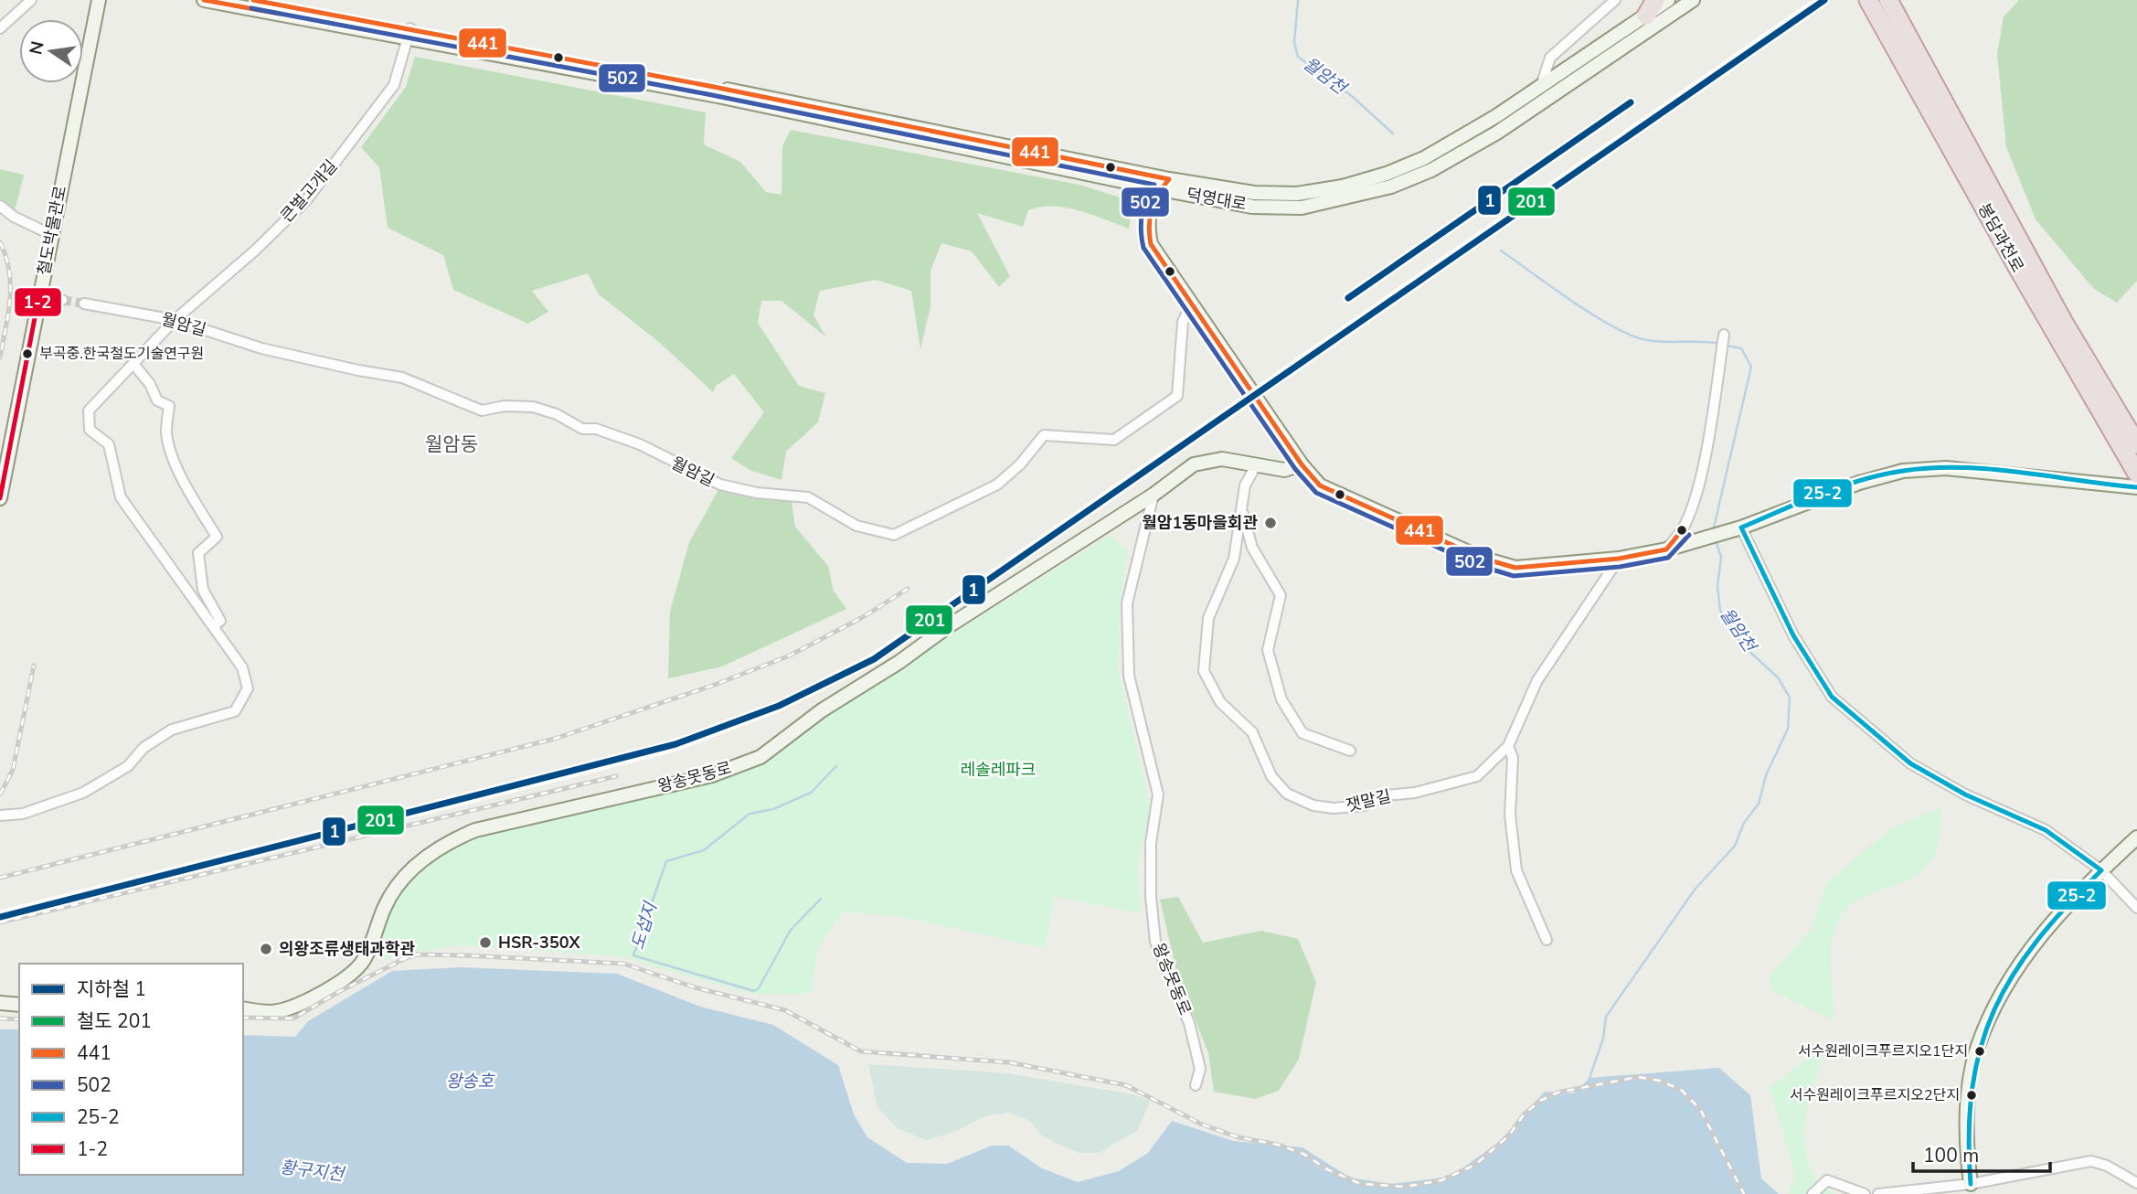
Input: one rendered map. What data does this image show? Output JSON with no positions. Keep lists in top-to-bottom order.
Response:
{
  "streets": {
    "highway": ["봉담과천로"],
    "street": [
      "큰벌고개길",
      "덕영대로",
      "철도박물관로",
      "월암길",
      "왕송못동로",
      "잿말길"
    ]
  },
  "crossings": [
    ["큰벌고개길", "덕영대로"],
    ["큰벌고개길", "월암길"],
    ["왕송못동로", "잿말길"]
  ],
  "districts": ["월암동"],
  "water": [
    "월암천",
    "도섭지",
    "왕송호",
    "황구지천"
  ],
  "parks": ["레솔레파크"],
  "places": [
    "부곡중.한국철도기술연구원",
    "월암1동마을회관",
    "HSR-350X",
    "의왕조류생태과학관",
    "서수원레이크푸르지오1단지",
    "서수원레이크푸르지오2단지"
  ],
  "lines": [
    "metro line 1",
    "transit line 441",
    "rail line 201",
    "transit line 502",
    "transit line 1-2",
    "transit line 25-2"
  ],
  "legend": [
    "지하철 1",
    "철도 201",
    "441",
    "502",
    "25-2",
    "1-2"
  ],
  "scale_bar": "100 m",
  "north": "left"
}
